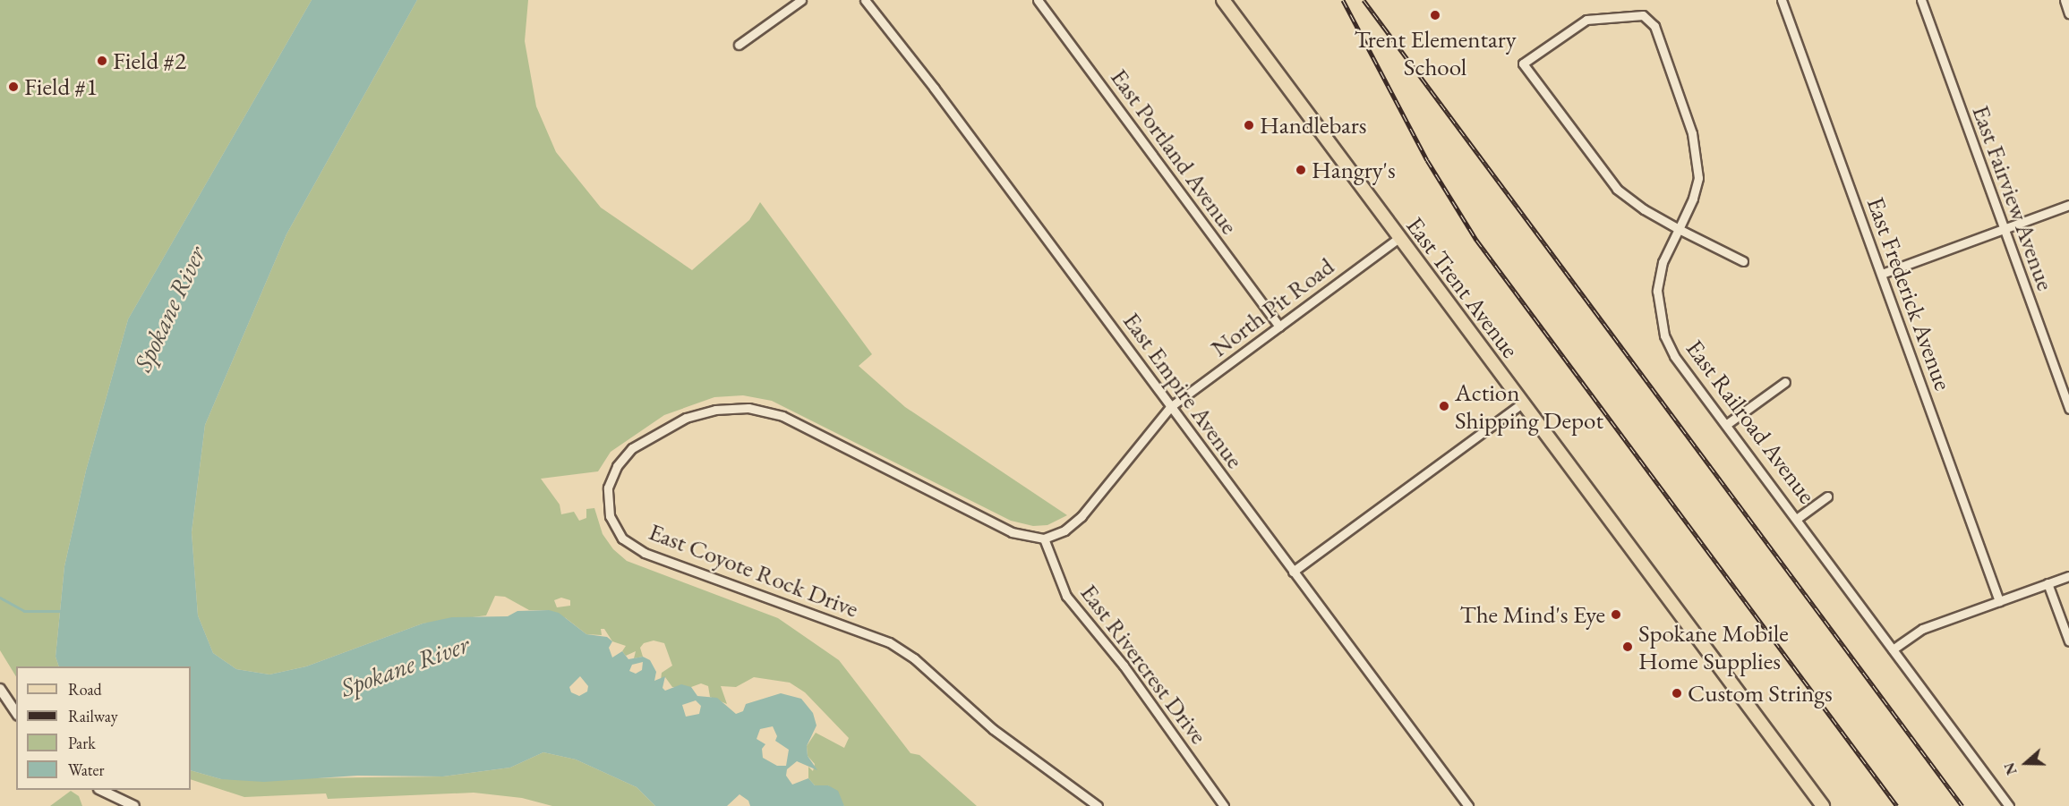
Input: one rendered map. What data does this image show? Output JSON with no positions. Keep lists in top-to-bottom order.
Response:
{
  "streets": {
    "main road": ["East Trent Avenue"],
    "street": [
      "East Portland Avenue",
      "East Fairview Avenue",
      "East Frederick Avenue",
      "North Pit Road",
      "East Empire Avenue",
      "East Railroad Avenue",
      "East Coyote Rock Drive",
      "East Rivercrest Drive"
    ]
  },
  "crossings": [
    ["East Portland Avenue", "North Pit Road"],
    ["East Trent Avenue", "North Pit Road"],
    ["North Pit Road", "East Empire Avenue"],
    ["East Coyote Rock Drive", "East Rivercrest Drive"]
  ],
  "water": ["Spokane River"],
  "places": [
    "Trent Elementary School",
    "Field #2",
    "Field #1",
    "Handlebars",
    "Hangry's",
    "Action Shipping Depot",
    "The Mind's Eye",
    "Spokane Mobile Home Supplies",
    "Custom Strings"
  ],
  "legend": [
    "Road",
    "Railway",
    "Park",
    "Water"
  ],
  "north": "left"
}
